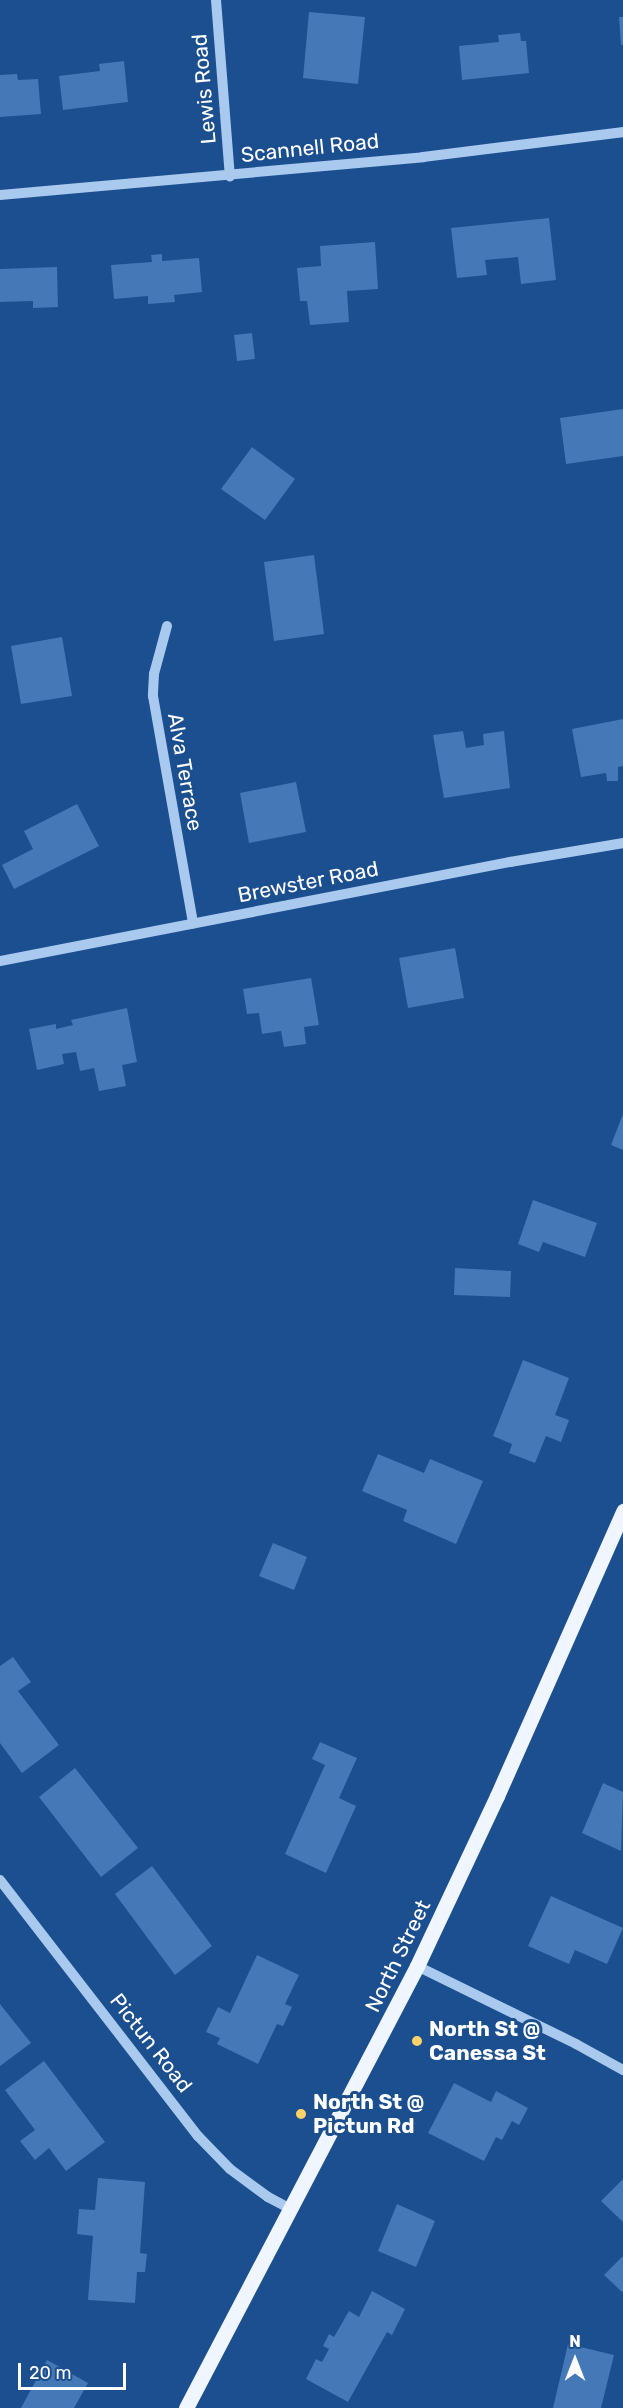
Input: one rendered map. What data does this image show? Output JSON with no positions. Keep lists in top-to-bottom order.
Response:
{
  "streets": {
    "main road": ["North Street"],
    "street": [
      "Lewis Road",
      "Scannell Road",
      "Alva Terrace",
      "Brewster Road",
      "Pictun Road"
    ]
  },
  "crossings": [
    ["Lewis Road", "Scannell Road"],
    ["Alva Terrace", "Brewster Road"],
    ["North Street", "Pictun Road"]
  ],
  "places": ["North St @ Canessa St", "North St @ Pictun Rd"],
  "scale_bar": "20 m",
  "north": "top"
}
